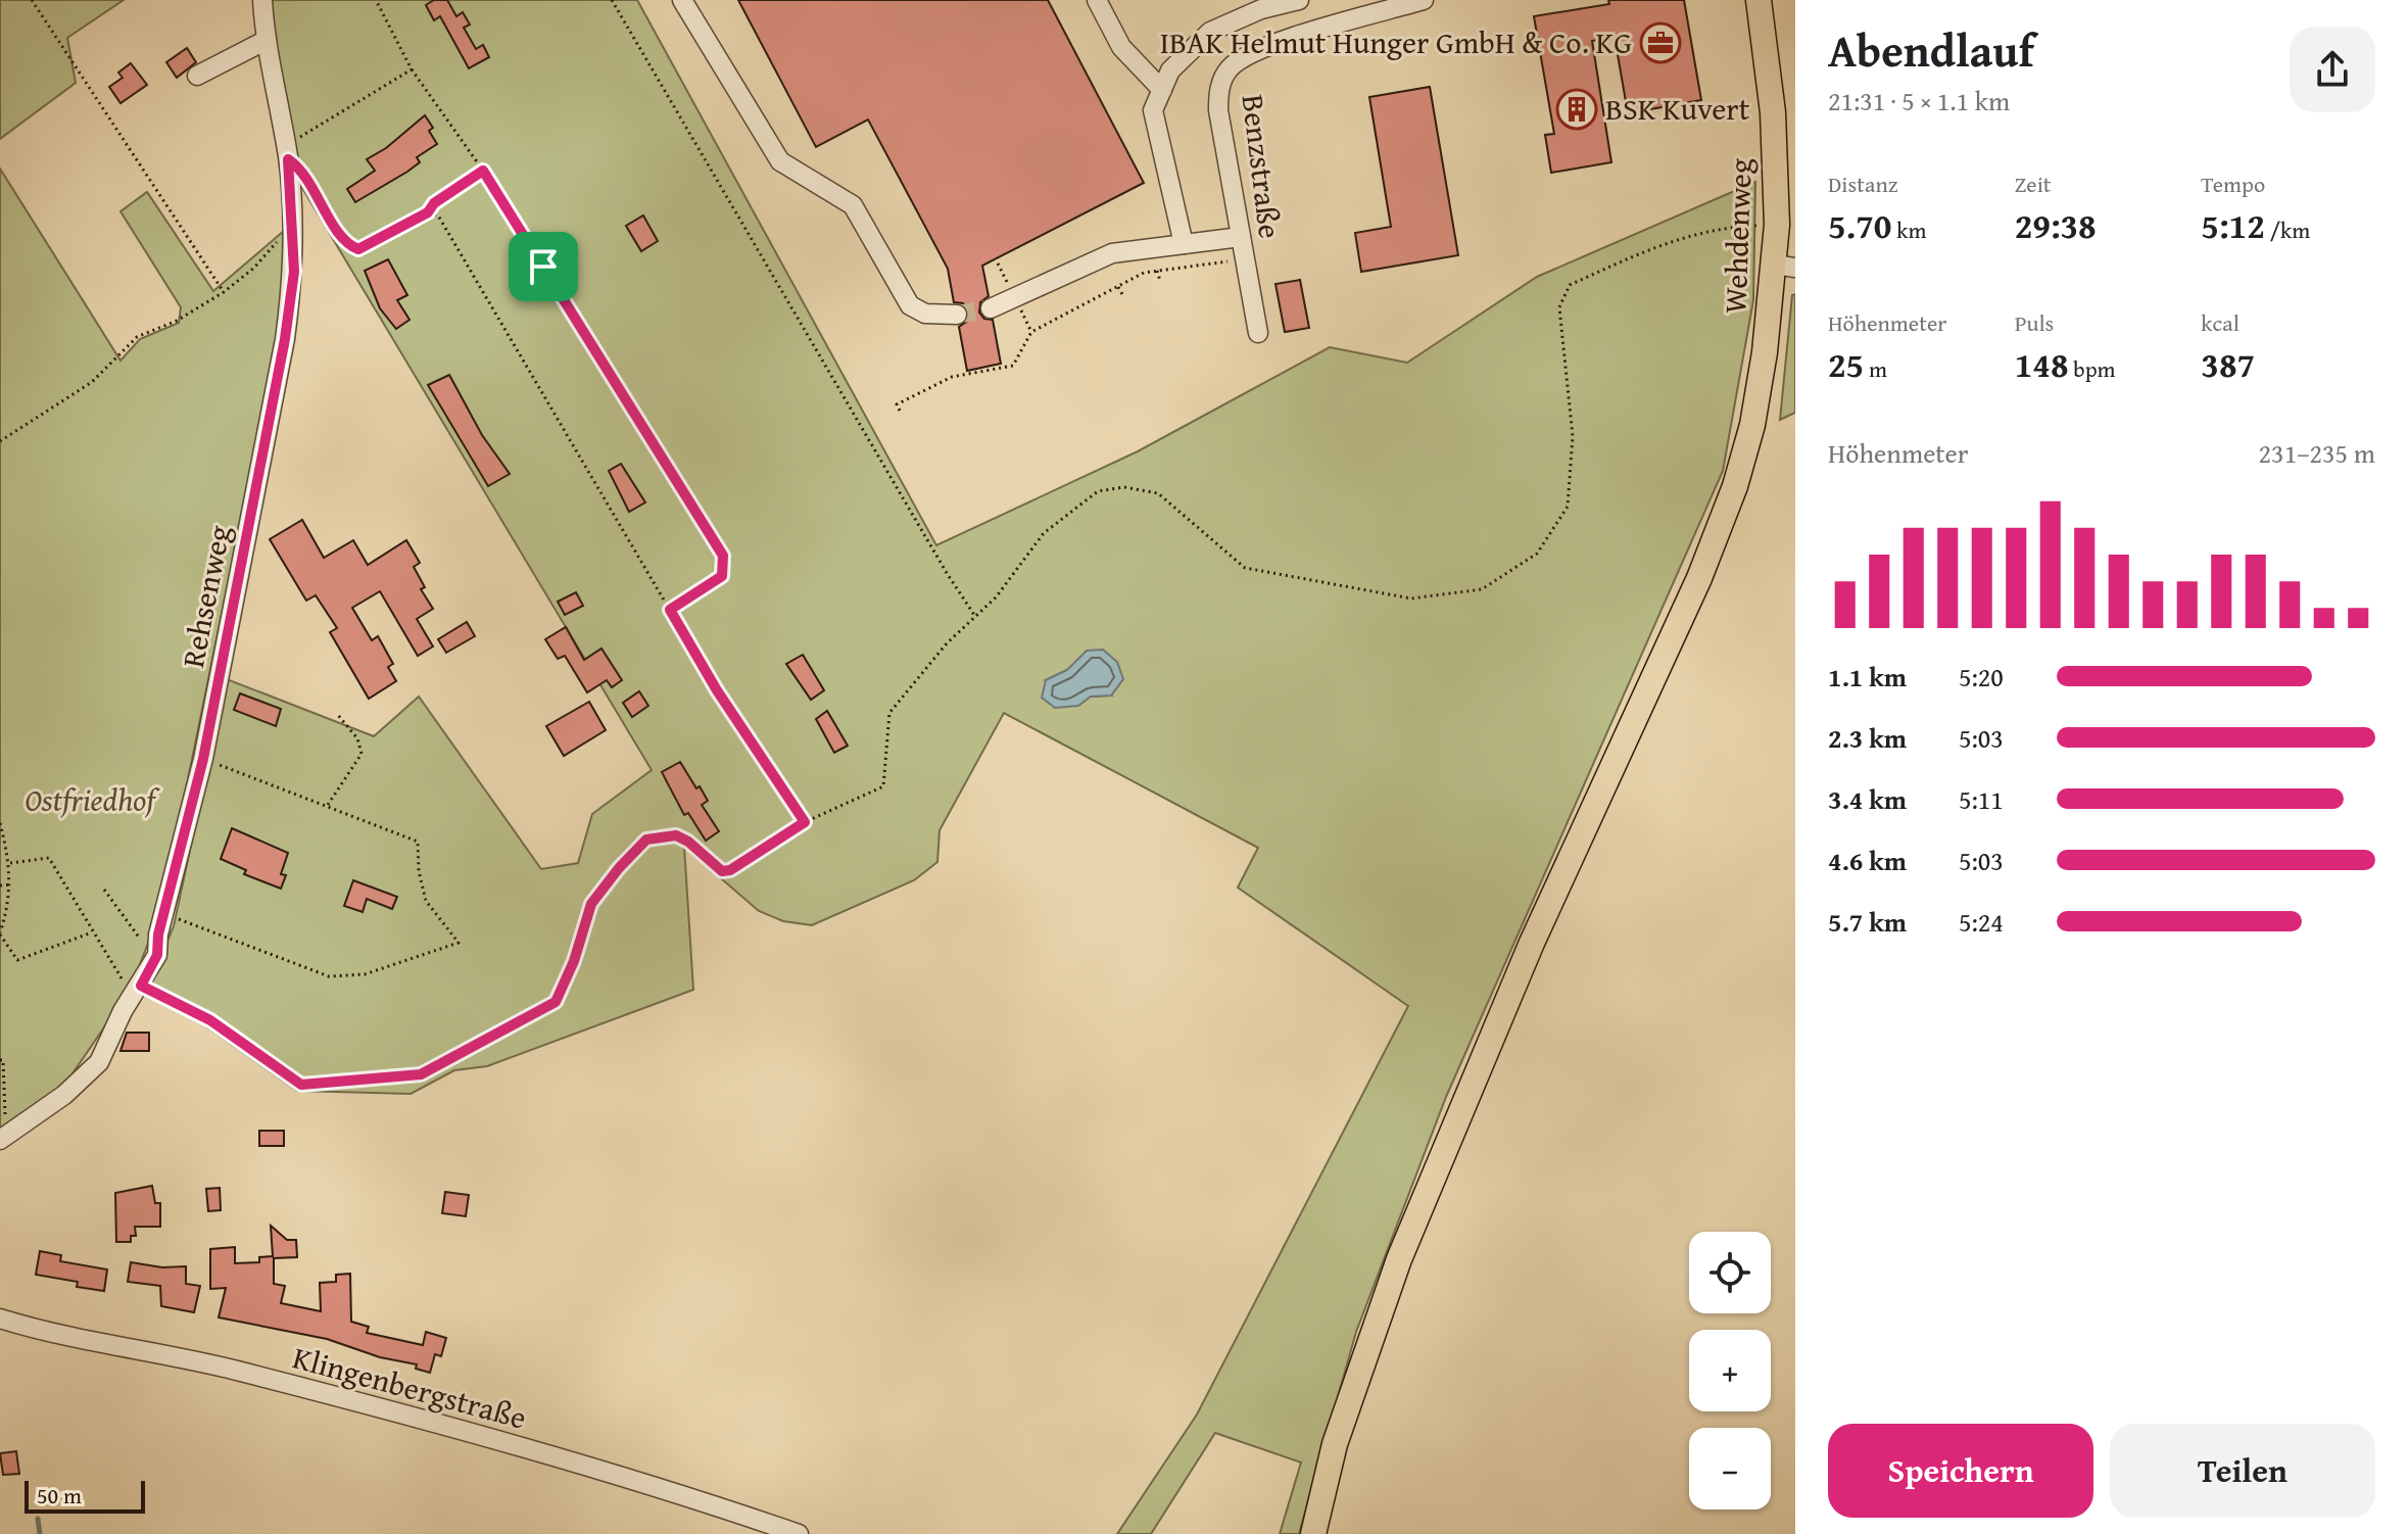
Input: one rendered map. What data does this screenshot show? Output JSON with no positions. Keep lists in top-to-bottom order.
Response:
{
  "streets": {
    "main road": ["Wehdenweg"],
    "street": ["Benzstraße", "Rehsenweg", "Klingenbergstraße"]
  },
  "parks": ["Ostfriedhof"],
  "places": {
    "office": ["IBAK Helmut Hunger GmbH & Co. KG"],
    "building": ["BSK Kuvert"]
  },
  "scale_bar": "50 m",
  "page": {
    "heading": ["Abendlauf", "21:31 · 5 × 1.1 km"],
    "stats": [
      ["Distanz", "5.70 km"],
      ["Zeit", "29:38"],
      ["Tempo", "5:12 /km"],
      ["Höhenmeter", "25 m"],
      ["Puls", "148 bpm"],
      ["kcal", "387"]
    ],
    "chart": ["Höhenmeter", "231–235 m"],
    "list": [
      {
        "name": "1.1 km",
        "note": "5:20"
      },
      {
        "name": "2.3 km",
        "note": "5:03"
      },
      {
        "name": "3.4 km",
        "note": "5:11"
      },
      {
        "name": "4.6 km",
        "note": "5:03"
      },
      {
        "name": "5.7 km",
        "note": "5:24"
      }
    ],
    "map_buttons": ["+", "−"],
    "buttons": ["Speichern", "Teilen"],
    "scale": "50 m"
  }
}
